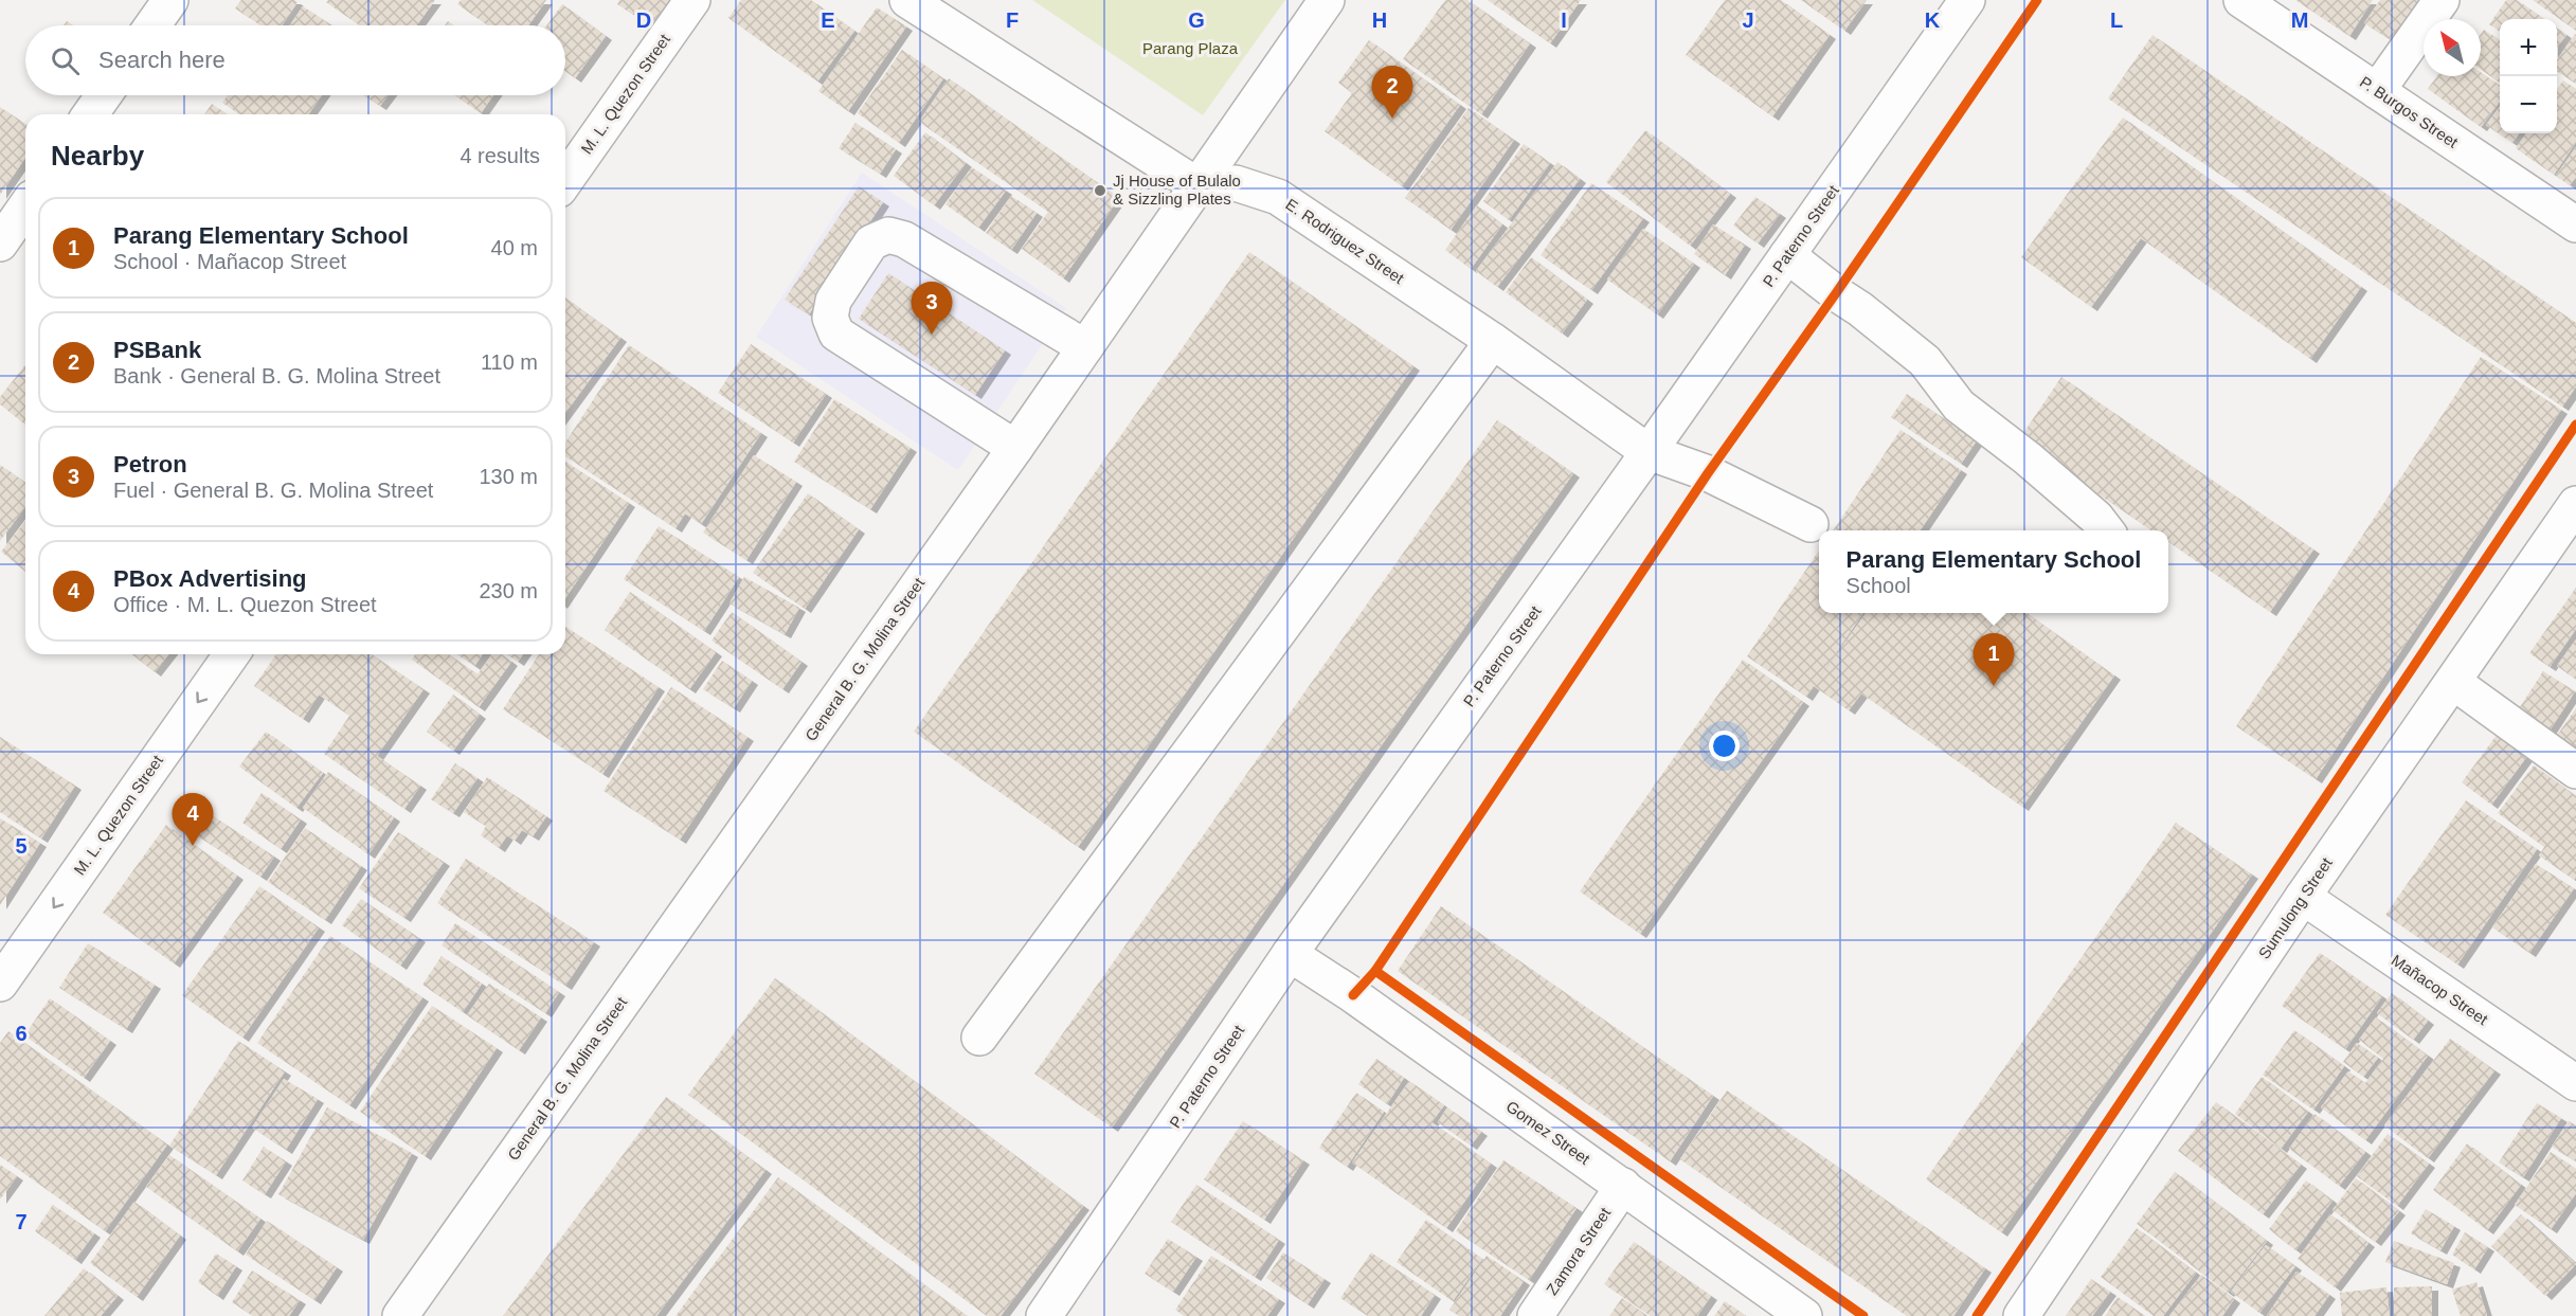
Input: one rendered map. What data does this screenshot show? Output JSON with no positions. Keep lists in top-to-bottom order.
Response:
{
  "streets": {
    "street": [
      "M. L. Quezon Street",
      "P. Burgos Street",
      "P. Paterno Street",
      "E. Rodriguez Street",
      "General B. G. Molina Street",
      "Sumulong Street",
      "Mañacop Street",
      "Gomez Street",
      "Zamora Street"
    ]
  },
  "crossings": [
    ["P. Paterno Street", "E. Rodriguez Street"],
    ["P. Paterno Street", "Gomez Street"],
    ["E. Rodriguez Street", "General B. G. Molina Street"],
    ["Sumulong Street", "Mañacop Street"],
    ["Gomez Street", "Zamora Street"]
  ],
  "one_way": ["M. L. Quezon Street"],
  "parks": ["Parang Plaza"],
  "places": ["Jj House of Bulalo & Sizzling Plates"],
  "north": "top left",
  "page": {
    "map_buttons": ["+", "−"],
    "search": "Search here",
    "pins": [
      "2",
      "3",
      "1",
      "4"
    ],
    "heading": ["Nearby", "4 results"],
    "list": [
      {
        "mark": "1",
        "name": "Parang Elementary School",
        "note": "School · Mañacop Street",
        "value": "40 m"
      },
      {
        "mark": "2",
        "name": "PSBank",
        "note": "Bank · General B. G. Molina Street",
        "value": "110 m"
      },
      {
        "mark": "3",
        "name": "Petron",
        "note": "Fuel · General B. G. Molina Street",
        "value": "130 m"
      },
      {
        "mark": "4",
        "name": "PBox Advertising",
        "note": "Office · M. L. Quezon Street",
        "value": "230 m"
      }
    ],
    "popup": ["Parang Elementary School", "School"]
  },
  "grid": {
    "columns": [
      "D",
      "E",
      "F",
      "G",
      "H",
      "I",
      "J",
      "K",
      "L",
      "M"
    ],
    "rows": ["5", "6", "7"]
  }
}
